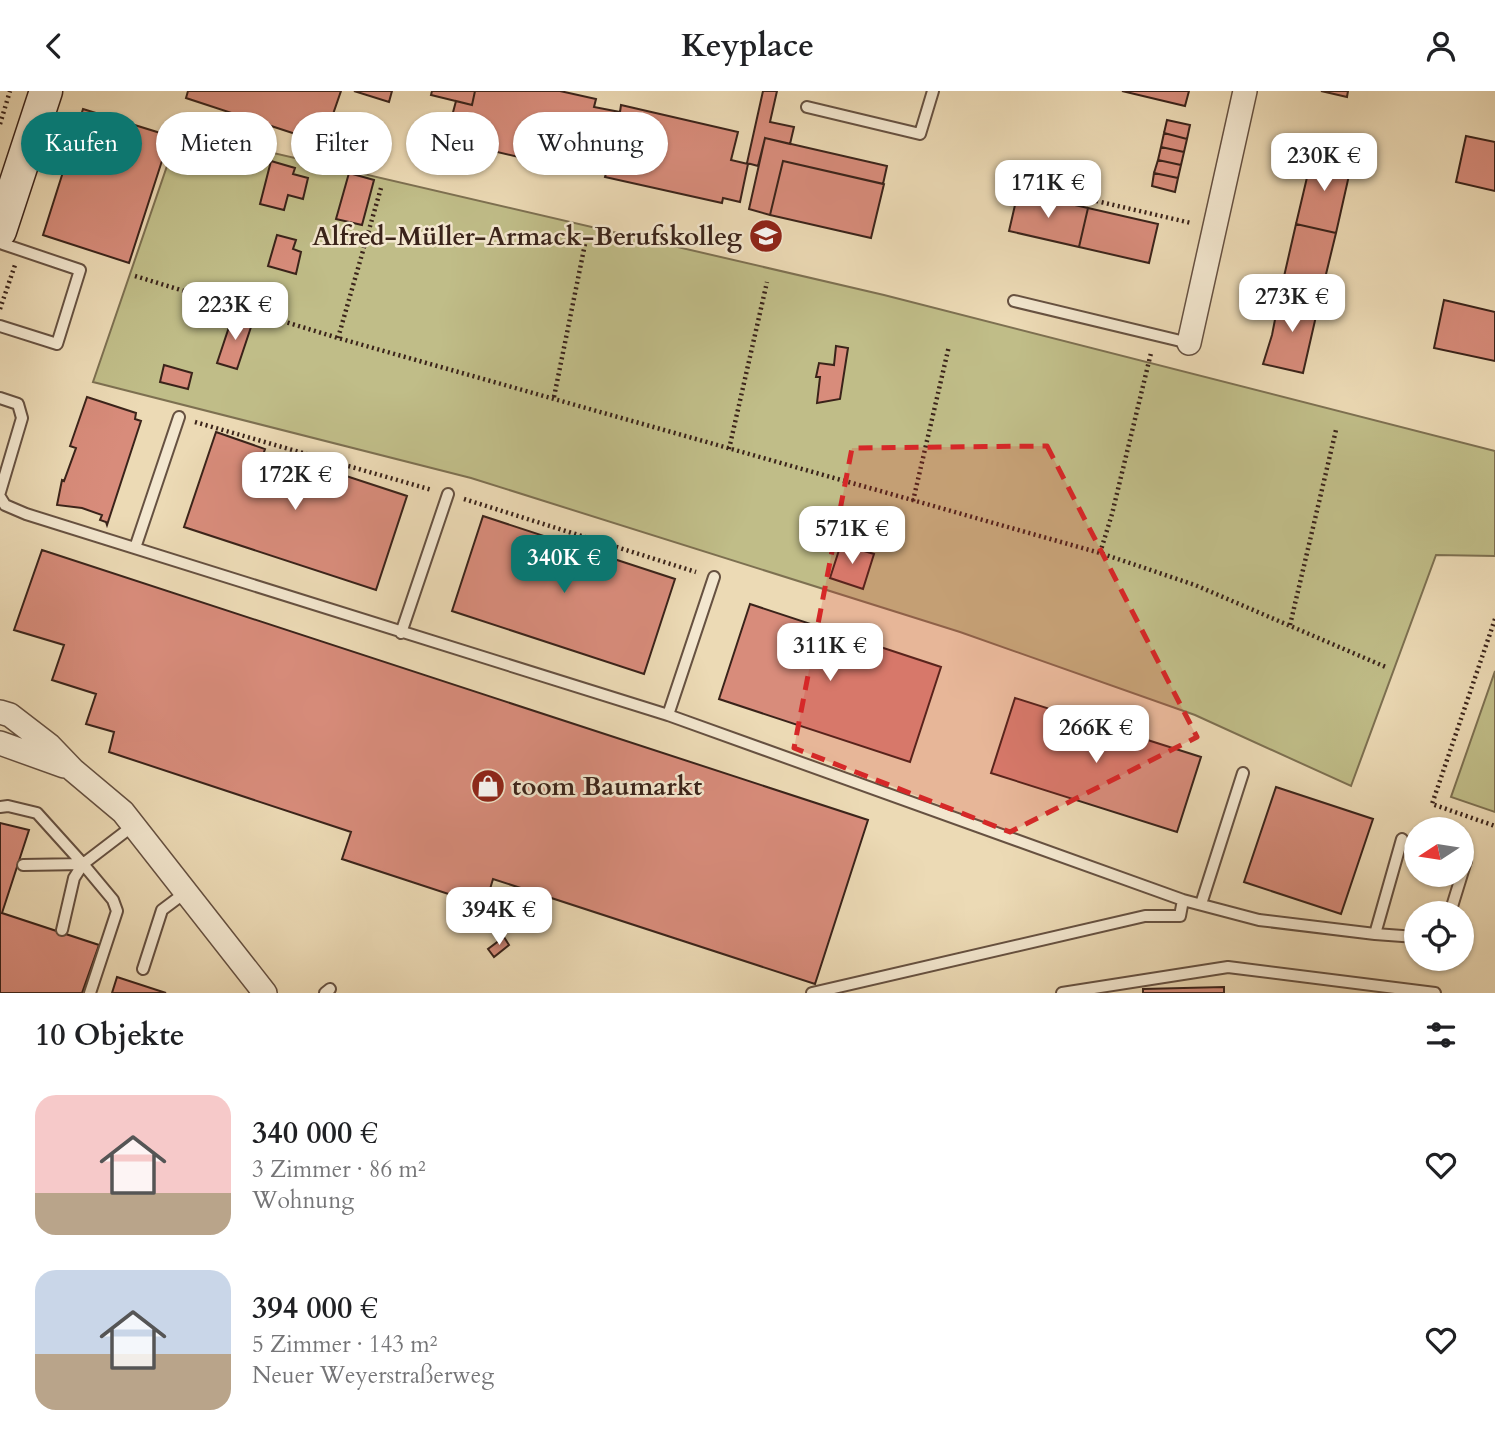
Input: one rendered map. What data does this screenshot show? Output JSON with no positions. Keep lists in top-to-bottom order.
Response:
{
  "places": {
    "school or university": ["Alfred-Müller-Armack-Berufskolleg"],
    "shop": ["toom Baumarkt"]
  },
  "north": "left",
  "page": {
    "header": "Keyplace",
    "chip": [
      "Kaufen",
      "Mieten",
      "Filter",
      "Neu",
      "Wohnung"
    ],
    "price": [
      "230K €",
      "171K €",
      "273K €",
      "223K €",
      "172K €",
      "571K €",
      "340K €",
      "311K €",
      "266K €",
      "394K €"
    ],
    "heading": "10 Objekte",
    "list": [
      {
        "name": "340 000 €",
        "note": "3 Zimmer · 86 m² · Wohnung"
      },
      {
        "name": "394 000 €",
        "note": "5 Zimmer · 143 m² · Neuer Weyerstraßerweg"
      }
    ]
  }
}
